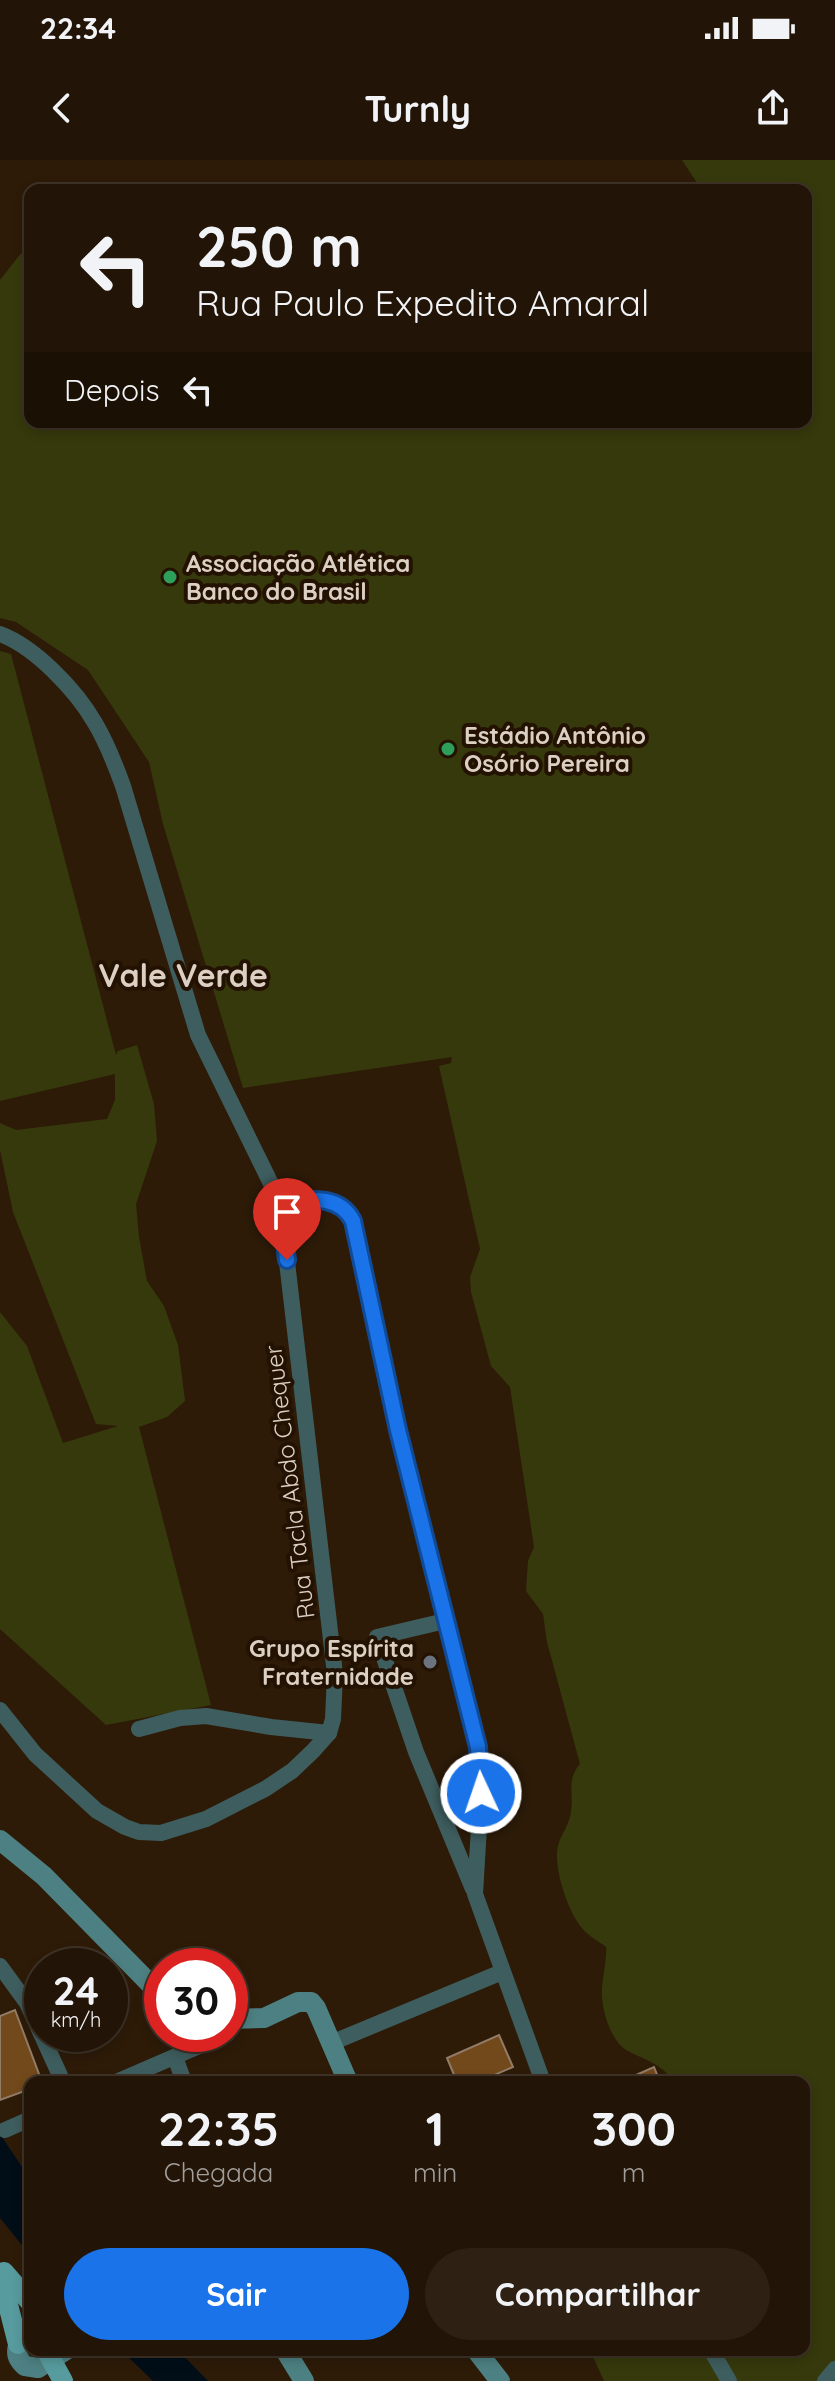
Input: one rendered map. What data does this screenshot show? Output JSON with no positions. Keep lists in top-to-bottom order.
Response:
{
  "streets": {
    "street": ["Rua Tacla Abdo Chequer"]
  },
  "districts": ["Vale Verde"],
  "places": ["Associação Atlética Banco do Brasil", "Estádio Antônio Osório Pereira", "Grupo Espírita Fraternidade"],
  "page": {
    "status": "22:34",
    "header": "Turnly",
    "turn": ["250 m", "Rua Paulo Expedito Amaral"],
    "then": "Depois",
    "speed": "24 km/h",
    "limit": "30",
    "eta": [
      "22:35",
      "Chegada",
      "1",
      "min",
      "300",
      "m"
    ],
    "buttons": ["Sair", "Compartilhar"]
  }
}
